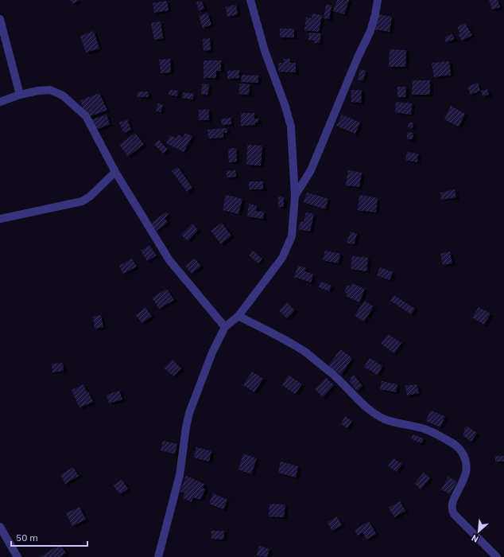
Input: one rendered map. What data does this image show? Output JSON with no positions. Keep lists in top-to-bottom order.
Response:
{
  "scale_bar": "50 m",
  "north": "bottom left"
}
